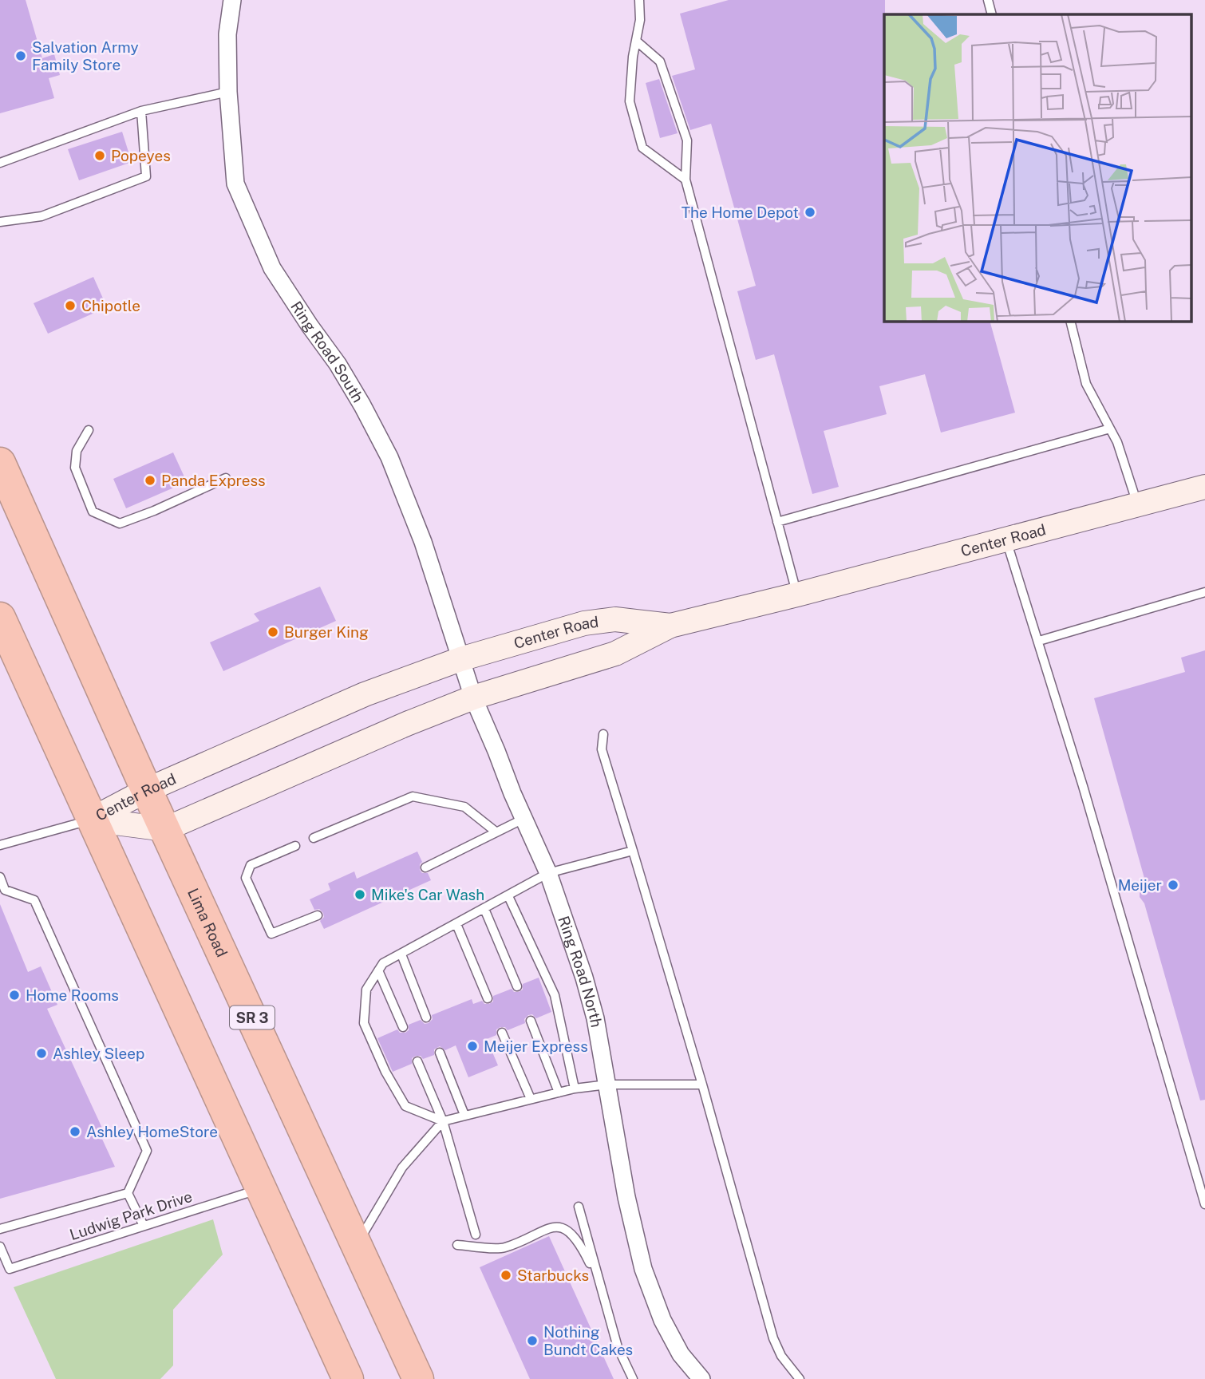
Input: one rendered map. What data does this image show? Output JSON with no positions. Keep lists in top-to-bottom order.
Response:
{
  "streets": {
    "highway": ["Lima Road", "SR 3"],
    "street": ["Ring Road South", "Center Road", "Ring Road North"],
    "lane": ["Ludwig Park Drive"]
  },
  "crossings": [
    ["Ring Road South", "Center Road"],
    ["Ring Road South", "Ring Road North"],
    ["Center Road", "Lima Road"],
    ["Center Road", "Ring Road North"]
  ],
  "places": [
    "Salvation Army Family Store",
    "Popeyes",
    "The Home Depot",
    "Chipotle",
    "Panda Express",
    "Burger King",
    "Meijer",
    "Mike's Car Wash",
    "Home Rooms",
    "Meijer Express",
    "Ashley Sleep",
    "Ashley HomeStore",
    "Starbucks",
    "Nothing Bundt Cakes"
  ]
}
